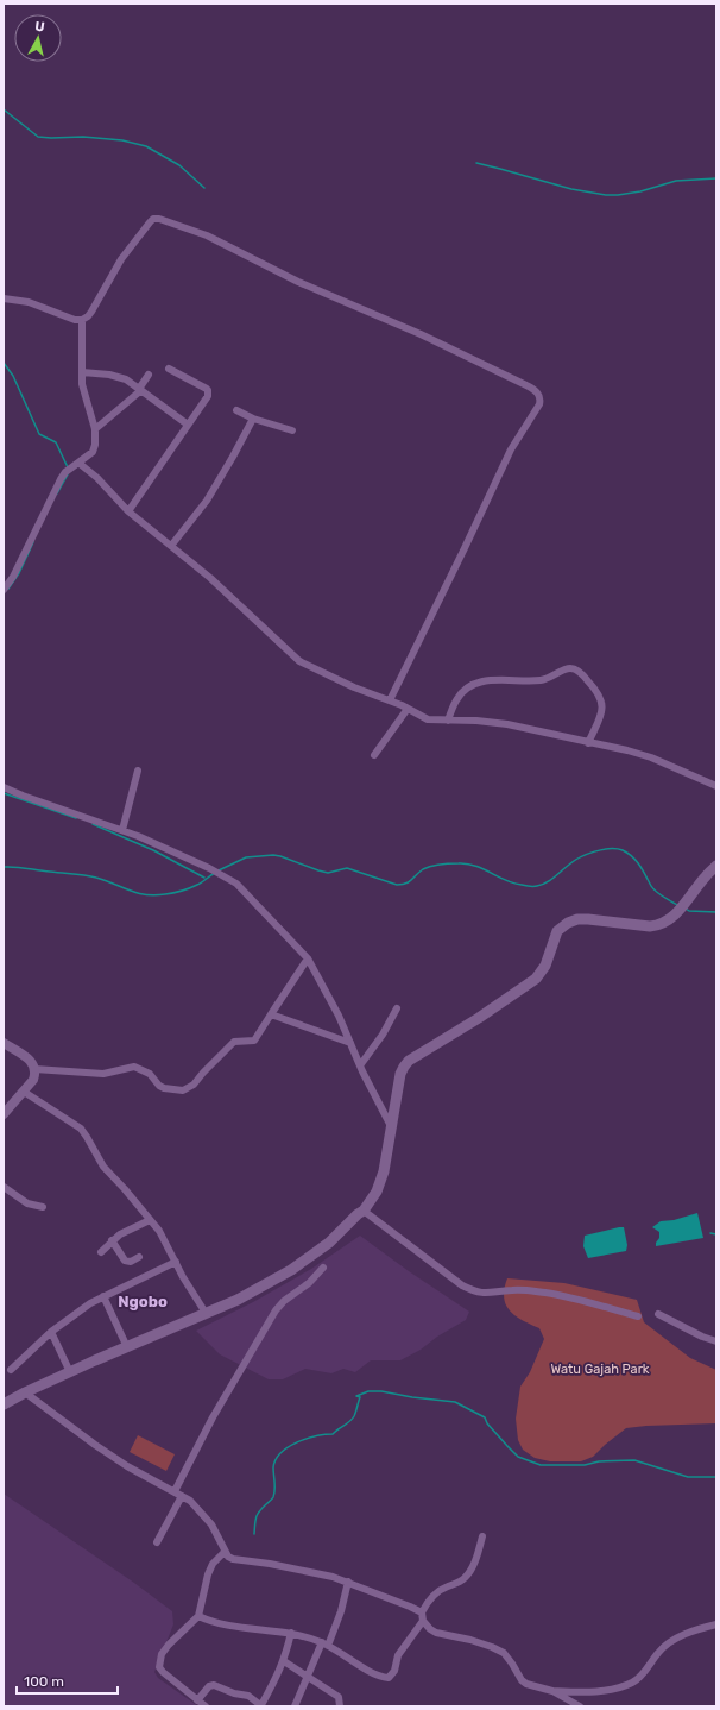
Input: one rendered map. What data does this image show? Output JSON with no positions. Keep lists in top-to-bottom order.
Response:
{
  "districts": ["Ngobo"],
  "parks": ["Watu Gajah Park"],
  "scale_bar": "100 m",
  "north": "top"
}
